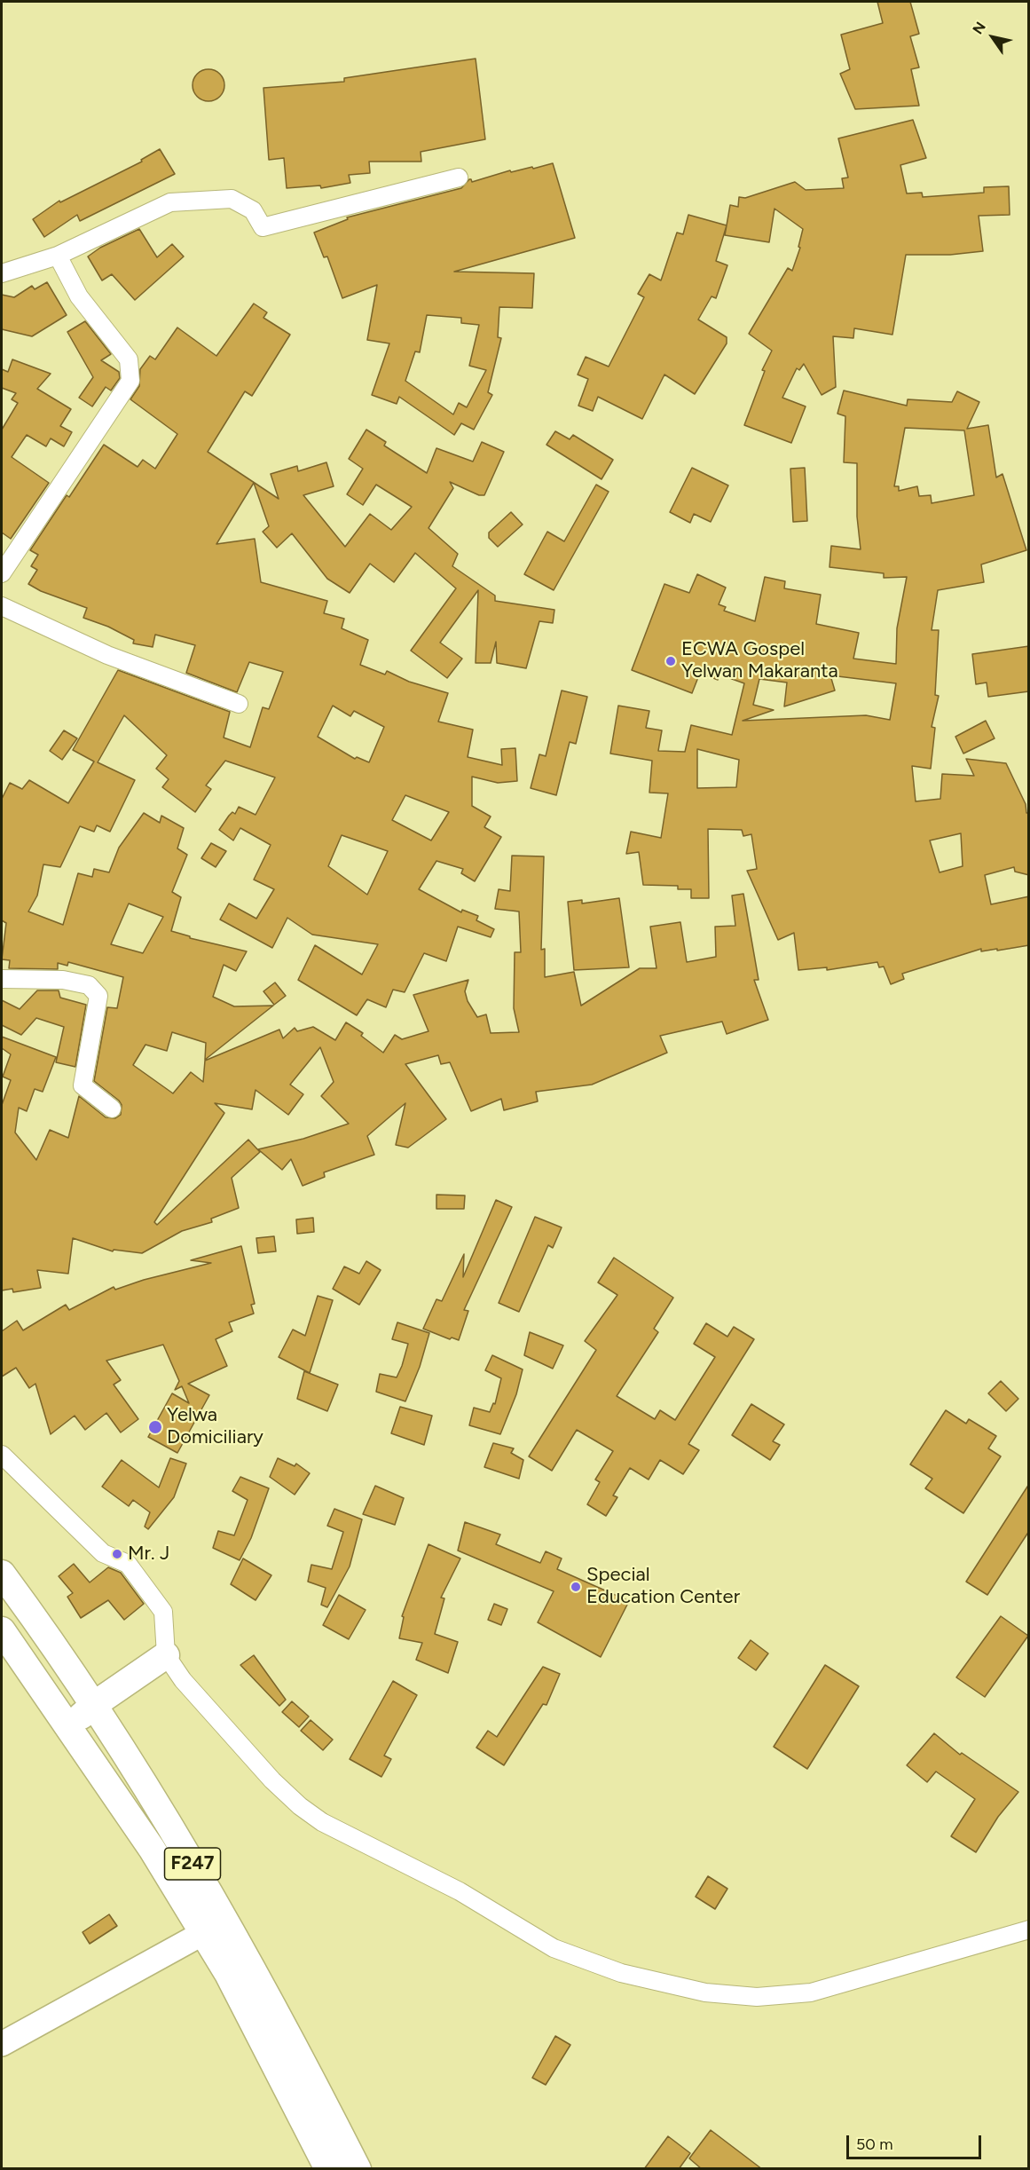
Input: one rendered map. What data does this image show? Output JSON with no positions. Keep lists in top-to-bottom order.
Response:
{
  "streets": {
    "main road": ["F247"]
  },
  "places": [
    "ECWA Gospel Yelwan Makaranta",
    "Yelwa Domiciliary",
    "Mr. J",
    "Special Education Center"
  ],
  "scale_bar": "50 m",
  "north": "top left"
}
